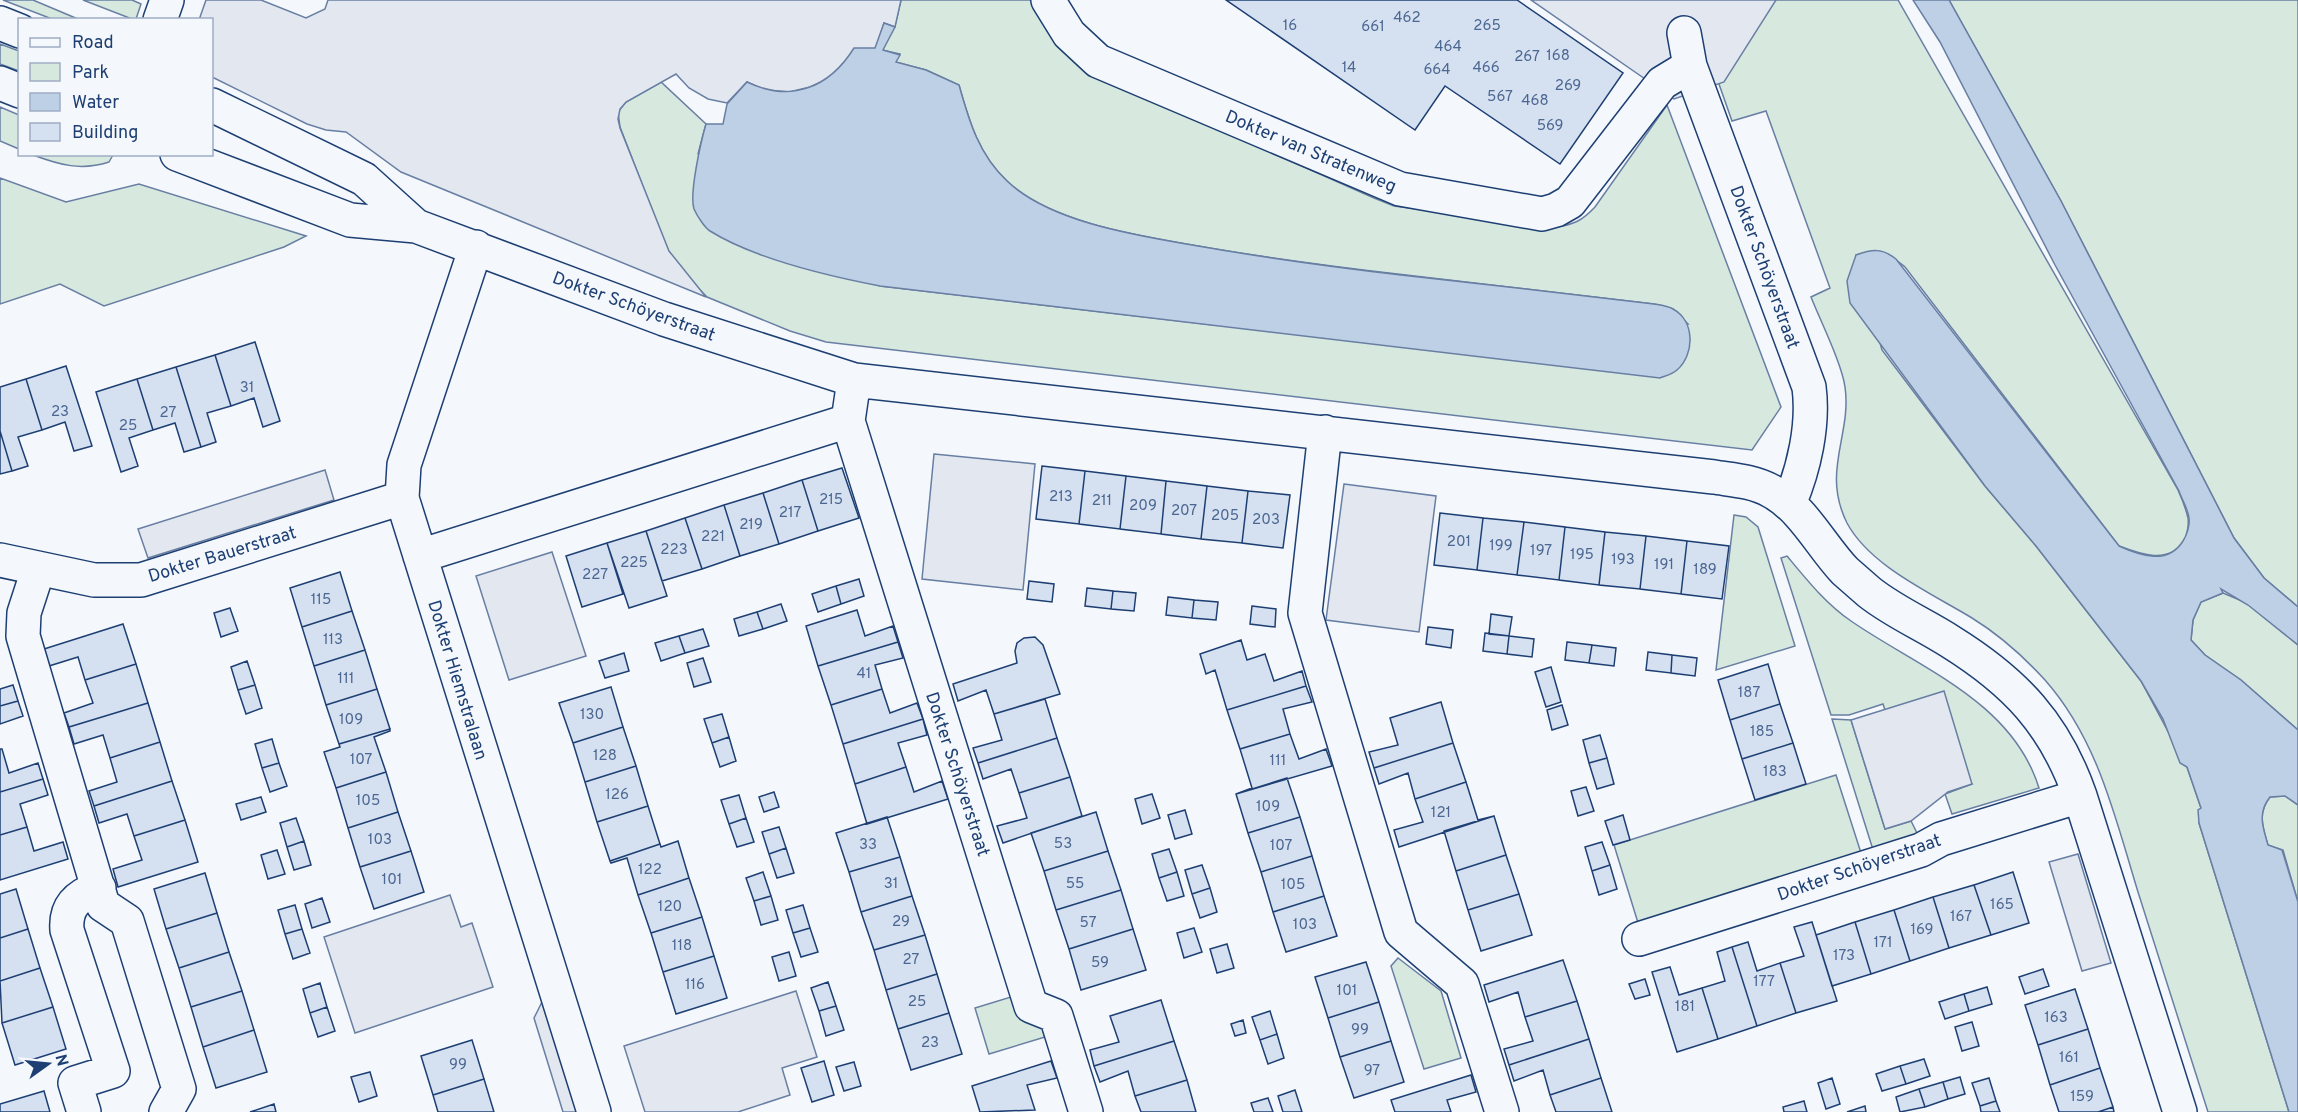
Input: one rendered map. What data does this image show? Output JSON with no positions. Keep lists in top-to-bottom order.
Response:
{
  "streets": {
    "street": [
      "Dokter van Stratenweg",
      "Dokter Schöyerstraat",
      "Dokter Bauerstraat",
      "Dokter Hiemstralaan"
    ]
  },
  "crossings": [
    ["Dokter van Stratenweg", "Dokter Schöyerstraat"],
    ["Dokter Schöyerstraat", "Dokter Hiemstralaan"],
    ["Dokter Bauerstraat", "Dokter Hiemstralaan"]
  ],
  "house_numbers": [
    "462",
    "16",
    "265",
    "661",
    "464",
    "168",
    "267",
    "14",
    "466",
    "664",
    "269",
    "567",
    "468",
    "569",
    "31",
    "23",
    "27",
    "25",
    "213",
    "215",
    "211",
    "209",
    "207",
    "217",
    "205",
    "203",
    "219",
    "221",
    "201",
    "199",
    "223",
    "197",
    "195",
    "193",
    "225",
    "191",
    "189",
    "227",
    "115",
    "113",
    "41",
    "111",
    "187",
    "130",
    "109",
    "185",
    "128",
    "107",
    "111",
    "183",
    "126",
    "105",
    "109",
    "121",
    "103",
    "53",
    "33",
    "107",
    "122",
    "101",
    "31",
    "55",
    "105",
    "165",
    "120",
    "167",
    "29",
    "57",
    "103",
    "169",
    "171",
    "118",
    "173",
    "27",
    "59",
    "177",
    "116",
    "101",
    "25",
    "181",
    "163",
    "99",
    "23",
    "161",
    "99",
    "97",
    "159"
  ],
  "legend": [
    "Road",
    "Park",
    "Water",
    "Building"
  ],
  "north": "right"
}
